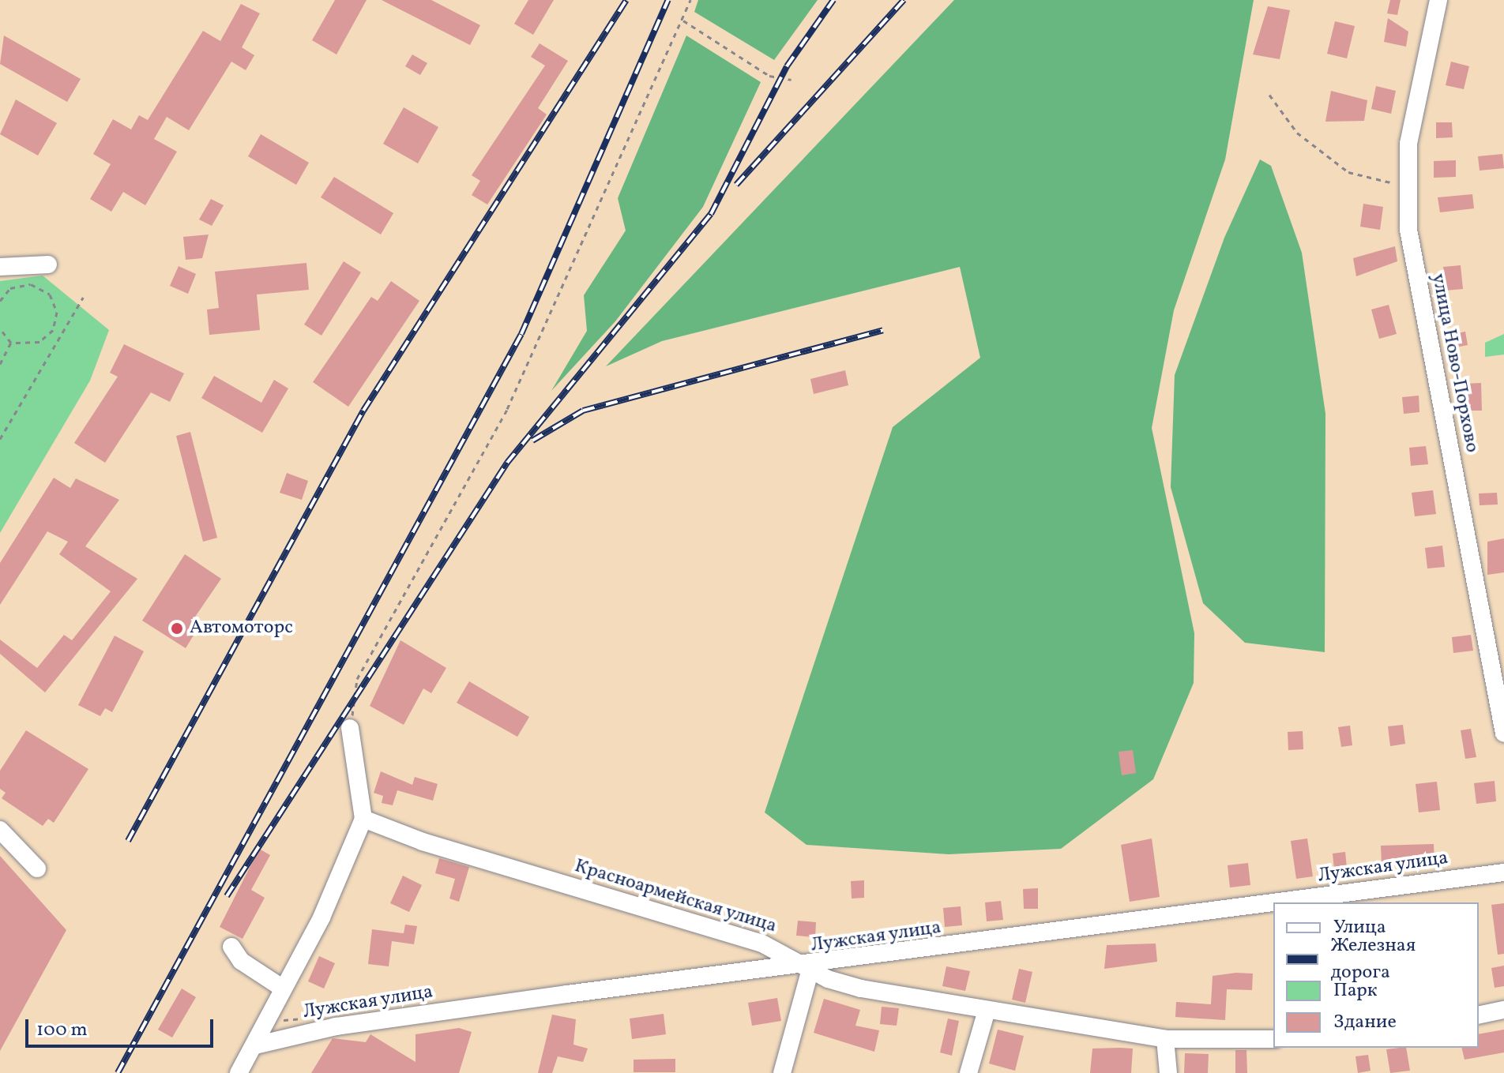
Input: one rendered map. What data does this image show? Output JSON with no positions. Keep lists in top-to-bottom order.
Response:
{
  "streets": {
    "street": ["улица Ново-Порхово", "Лужская улица", "Красноармейская улица"]
  },
  "crossings": [
    ["Лужская улица", "Красноармейская улица"]
  ],
  "places": ["Автомоторс"],
  "legend": [
    "Улица",
    "Железная дорога",
    "Парк",
    "Здание"
  ],
  "scale_bar": "100 m"
}
